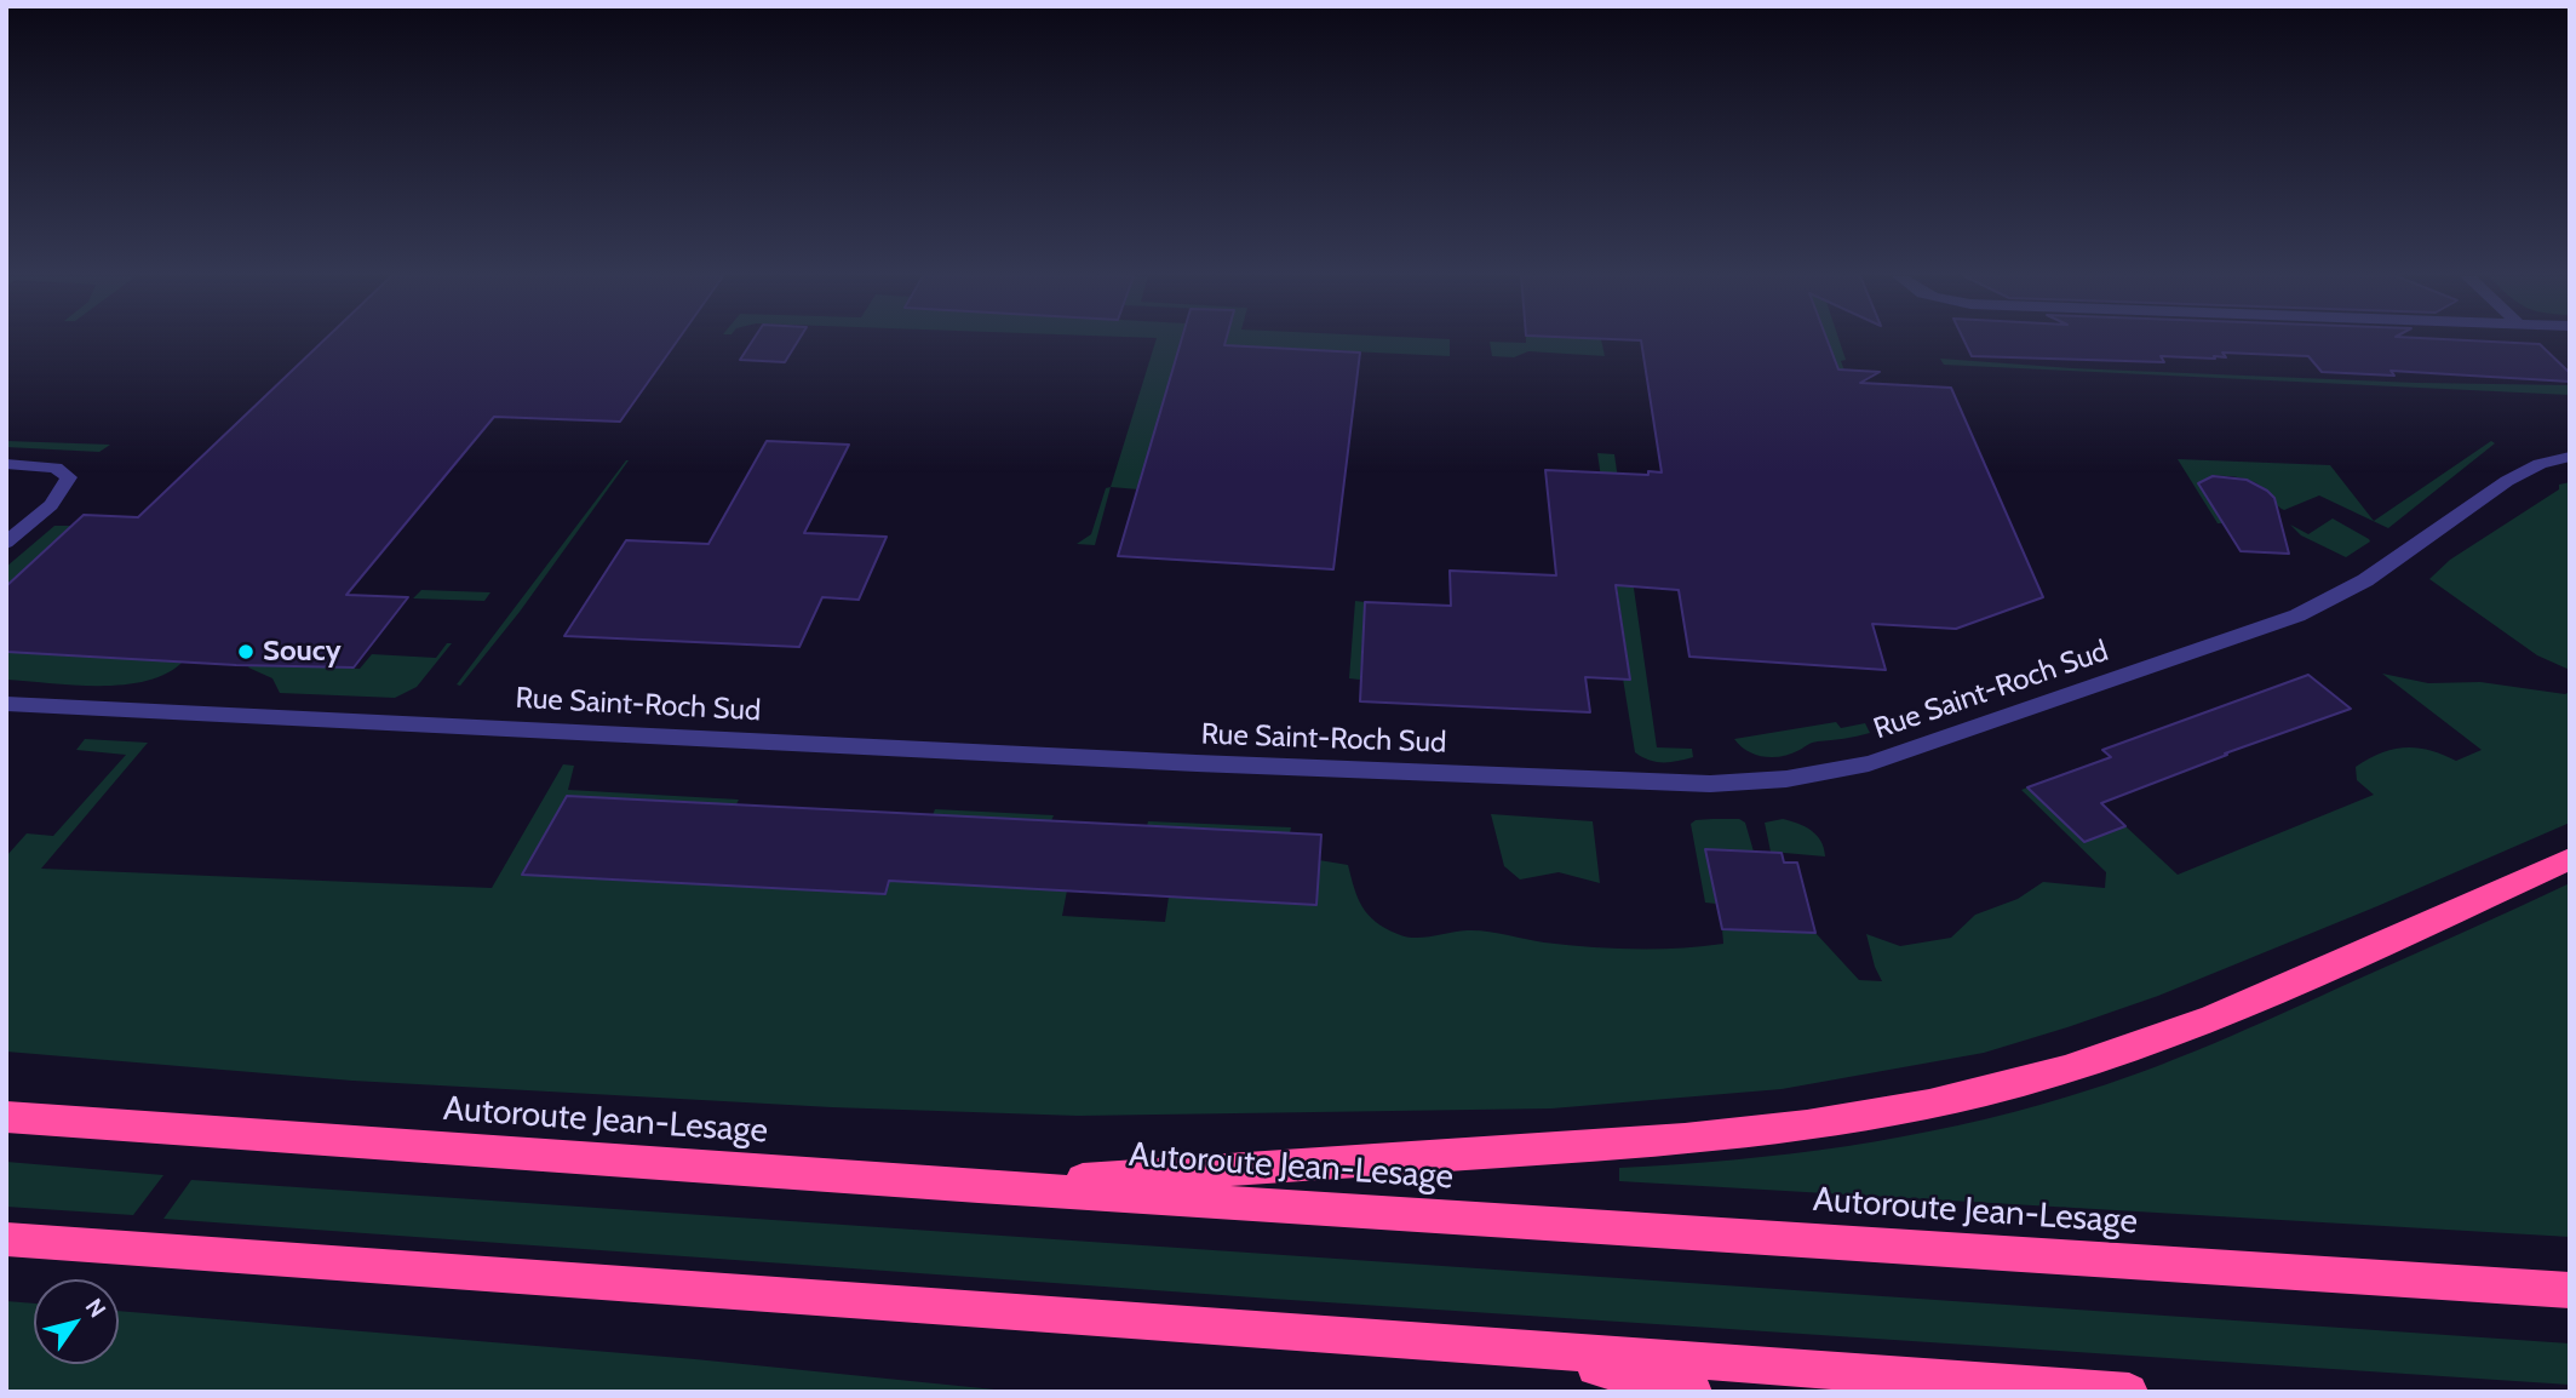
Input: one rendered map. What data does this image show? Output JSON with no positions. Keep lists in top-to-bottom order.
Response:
{
  "streets": {
    "highway": ["Autoroute Jean-Lesage"],
    "street": ["Rue Saint-Roch Sud"]
  },
  "places": ["Soucy"],
  "north": "top right"
}
